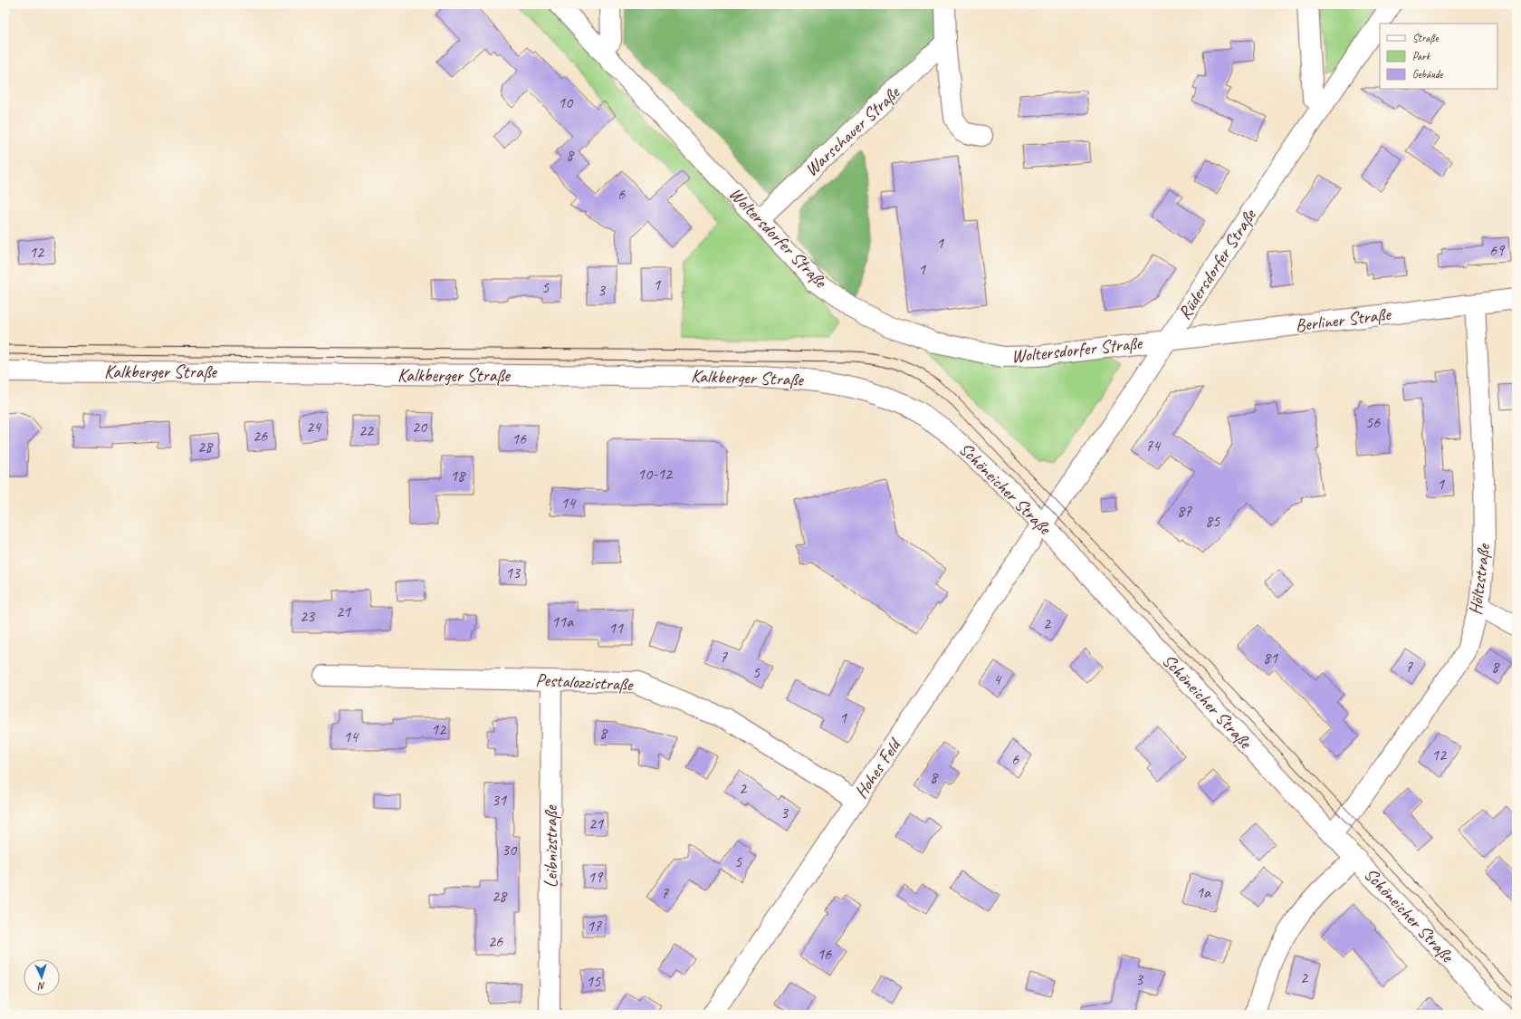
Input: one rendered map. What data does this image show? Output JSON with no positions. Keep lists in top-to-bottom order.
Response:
{
  "streets": {
    "street": [
      "Warschauer Straße",
      "Woltersdorfer Straße",
      "Rüdersdorfer Straße",
      "Berliner Straße",
      "Kalkberger Straße",
      "Schöneicher Straße",
      "Höltzstraße",
      "Pestalozzistraße",
      "Hohes Feld",
      "Leibnizstraße"
    ]
  },
  "crossings": [
    ["Warschauer Straße", "Woltersdorfer Straße"],
    ["Woltersdorfer Straße", "Rüdersdorfer Straße"],
    ["Woltersdorfer Straße", "Berliner Straße"],
    ["Rüdersdorfer Straße", "Berliner Straße"],
    ["Rüdersdorfer Straße", "Schöneicher Straße"],
    ["Rüdersdorfer Straße", "Hohes Feld"],
    ["Berliner Straße", "Höltzstraße"],
    ["Kalkberger Straße", "Schöneicher Straße"],
    ["Schöneicher Straße", "Höltzstraße"],
    ["Schöneicher Straße", "Hohes Feld"],
    ["Pestalozzistraße", "Hohes Feld"],
    ["Pestalozzistraße", "Leibnizstraße"]
  ],
  "house_numbers": [
    "10",
    "8",
    "6",
    "1",
    "69",
    "12",
    "1",
    "1",
    "5",
    "3",
    "56",
    "24",
    "20",
    "22",
    "26",
    "16",
    "74",
    "28",
    "10-12",
    "18",
    "1",
    "14",
    "87",
    "85",
    "13",
    "21",
    "23",
    "11a",
    "2",
    "11",
    "7",
    "81",
    "7",
    "8",
    "5",
    "4",
    "1",
    "12",
    "8",
    "14",
    "12",
    "6",
    "8",
    "2",
    "31",
    "3",
    "21",
    "30",
    "5",
    "19",
    "1a",
    "7",
    "28",
    "17",
    "26",
    "16",
    "2",
    "3",
    "15"
  ],
  "legend": ["Straße", "Park", "Gebäude"],
  "north": "bottom"
}
